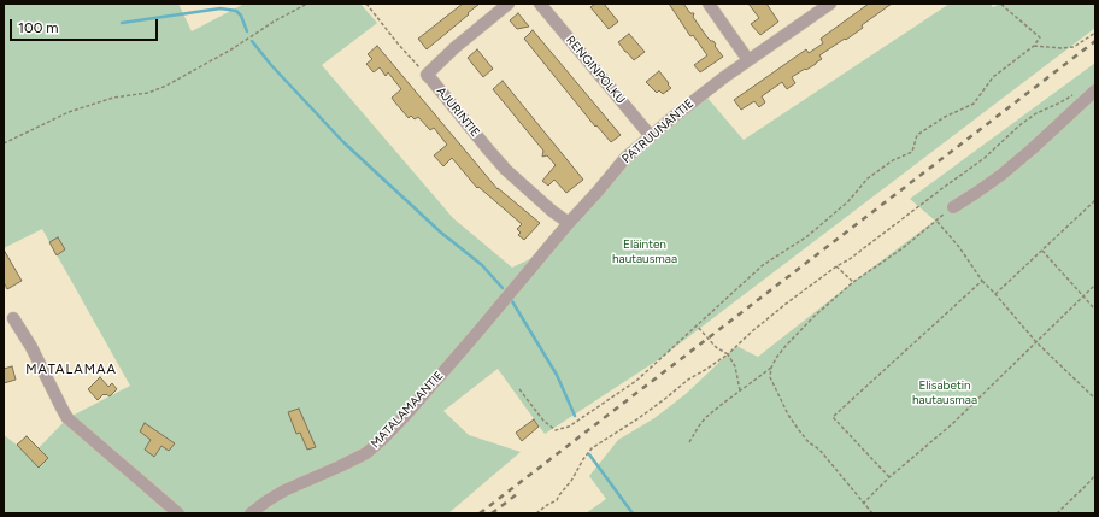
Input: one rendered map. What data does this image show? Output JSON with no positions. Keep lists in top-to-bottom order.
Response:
{
  "streets": {
    "street": [
      "RENGINPOLKU",
      "AJURINTIE",
      "PATRUUNANTIE",
      "MATALAMAANTIE"
    ]
  },
  "crossings": [
    ["RENGINPOLKU", "PATRUUNANTIE"],
    ["AJURINTIE", "PATRUUNANTIE"],
    ["PATRUUNANTIE", "MATALAMAANTIE"]
  ],
  "districts": ["MATALAMAA"],
  "parks": ["Eläinten hautausmaa", "Elisabetin hautausmaa"],
  "scale_bar": "100 m"
}
